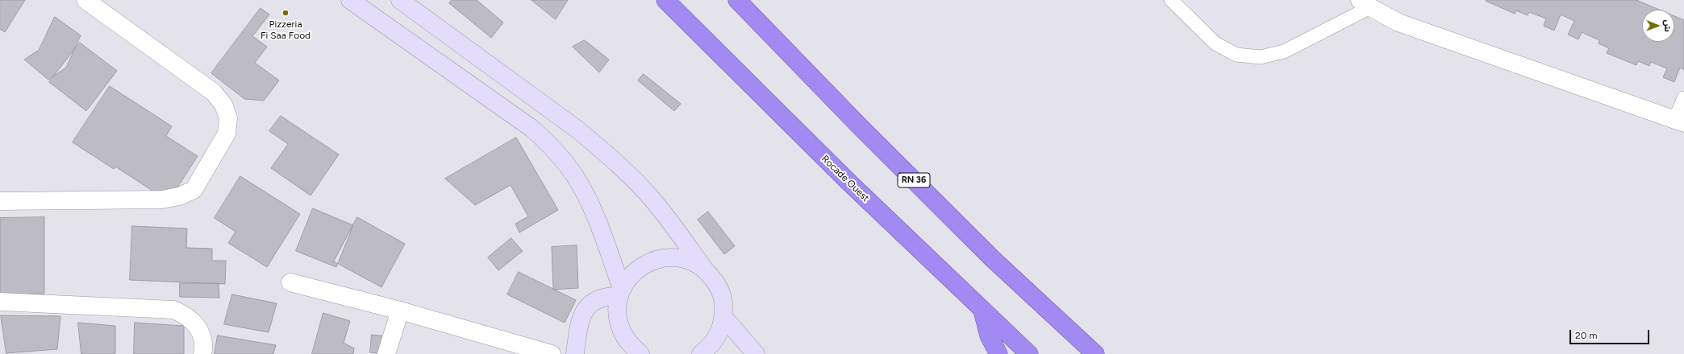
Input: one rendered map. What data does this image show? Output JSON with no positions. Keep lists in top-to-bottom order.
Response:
{
  "streets": {
    "highway": ["Rocade Ouest", "RN 36"]
  },
  "places": ["Pizzeria Fi Saa Food"],
  "scale_bar": "20 m",
  "north": "right"
}
